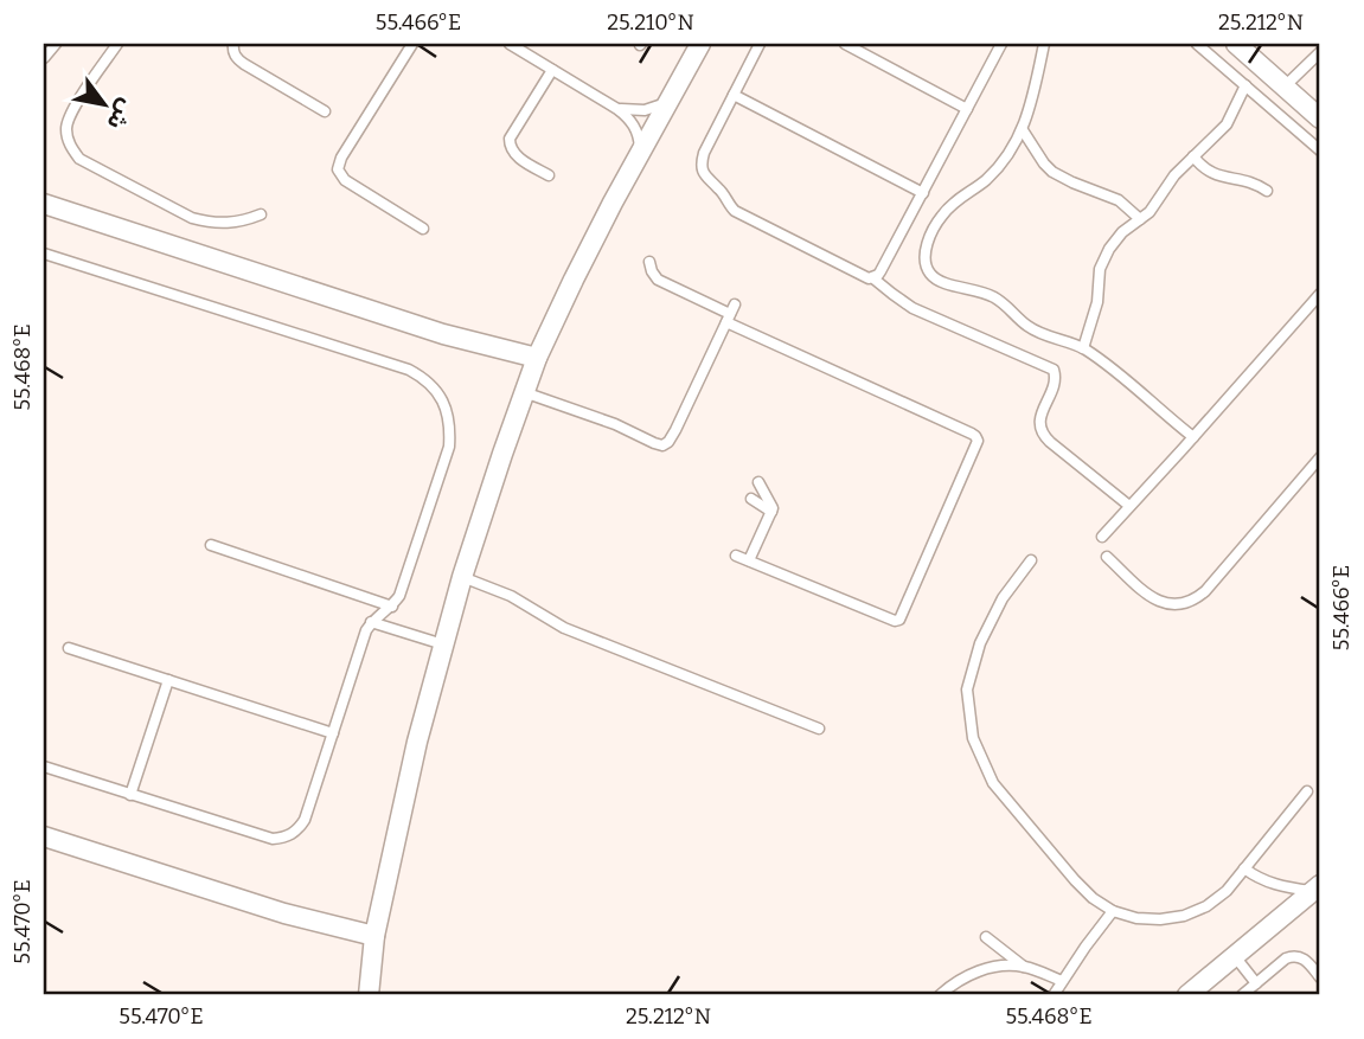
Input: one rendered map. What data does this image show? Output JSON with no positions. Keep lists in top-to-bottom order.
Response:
{
  "north": "bottom right",
  "coordinates": [
    "55.466°E",
    "25.210°N",
    "25.212°N",
    "55.468°E",
    "55.470°E"
  ]
}
